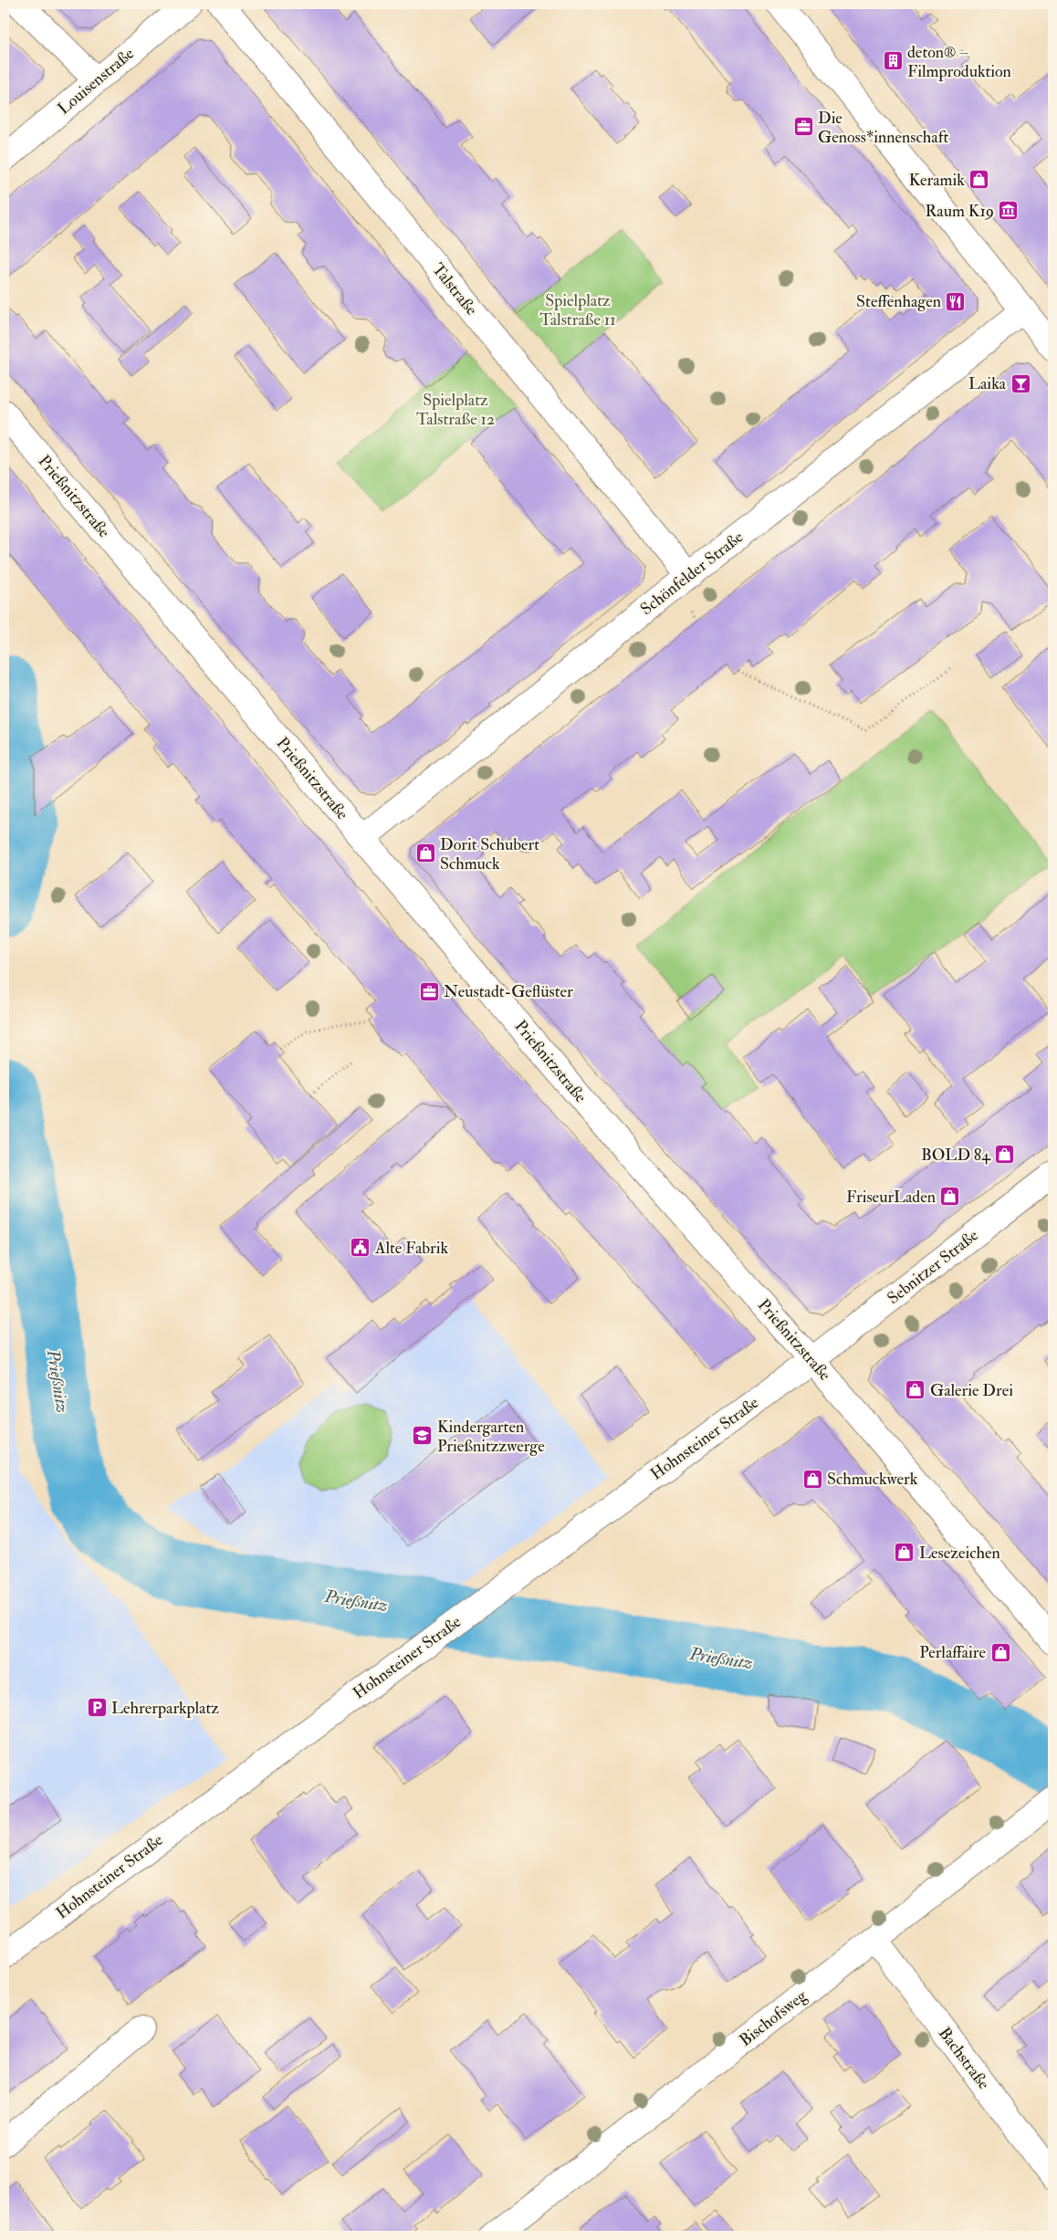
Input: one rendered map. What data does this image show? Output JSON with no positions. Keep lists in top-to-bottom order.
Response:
{
  "streets": {
    "street": [
      "Louisenstraße",
      "Talstraße",
      "Prießnitzstraße",
      "Schönfelder Straße",
      "Sebnitzer Straße",
      "Hohnsteiner Straße",
      "Bischofsweg",
      "Bachstraße"
    ]
  },
  "crossings": [
    ["Talstraße", "Schönfelder Straße"],
    ["Prießnitzstraße", "Schönfelder Straße"],
    ["Prießnitzstraße", "Sebnitzer Straße"],
    ["Prießnitzstraße", "Hohnsteiner Straße"],
    ["Sebnitzer Straße", "Hohnsteiner Straße"],
    ["Bischofsweg", "Bachstraße"]
  ],
  "water": ["Prießnitz"],
  "parks": ["Spielplatz Talstraße 11", "Spielplatz Talstraße 12"],
  "places": {
    "building": ["deton® – Filmproduktion"],
    "office": ["Die Genoss*innenschaft", "Neustadt-Geflüster"],
    "shop": [
      "Keramik",
      "Dorit Schubert Schmuck",
      "BOLD 84",
      "FriseurLaden",
      "Galerie Drei",
      "Schmuckwerk",
      "Lesezeichen",
      "Perlaffaire"
    ],
    "museum": ["Raum K19"],
    "restaurant": ["Steffenhagen"],
    "bar": ["Laika"],
    "public building": ["Alte Fabrik"],
    "school or university": ["Kindergarten Prießnitzzwerge"],
    "parking": ["Lehrerparkplatz"]
  }
}
